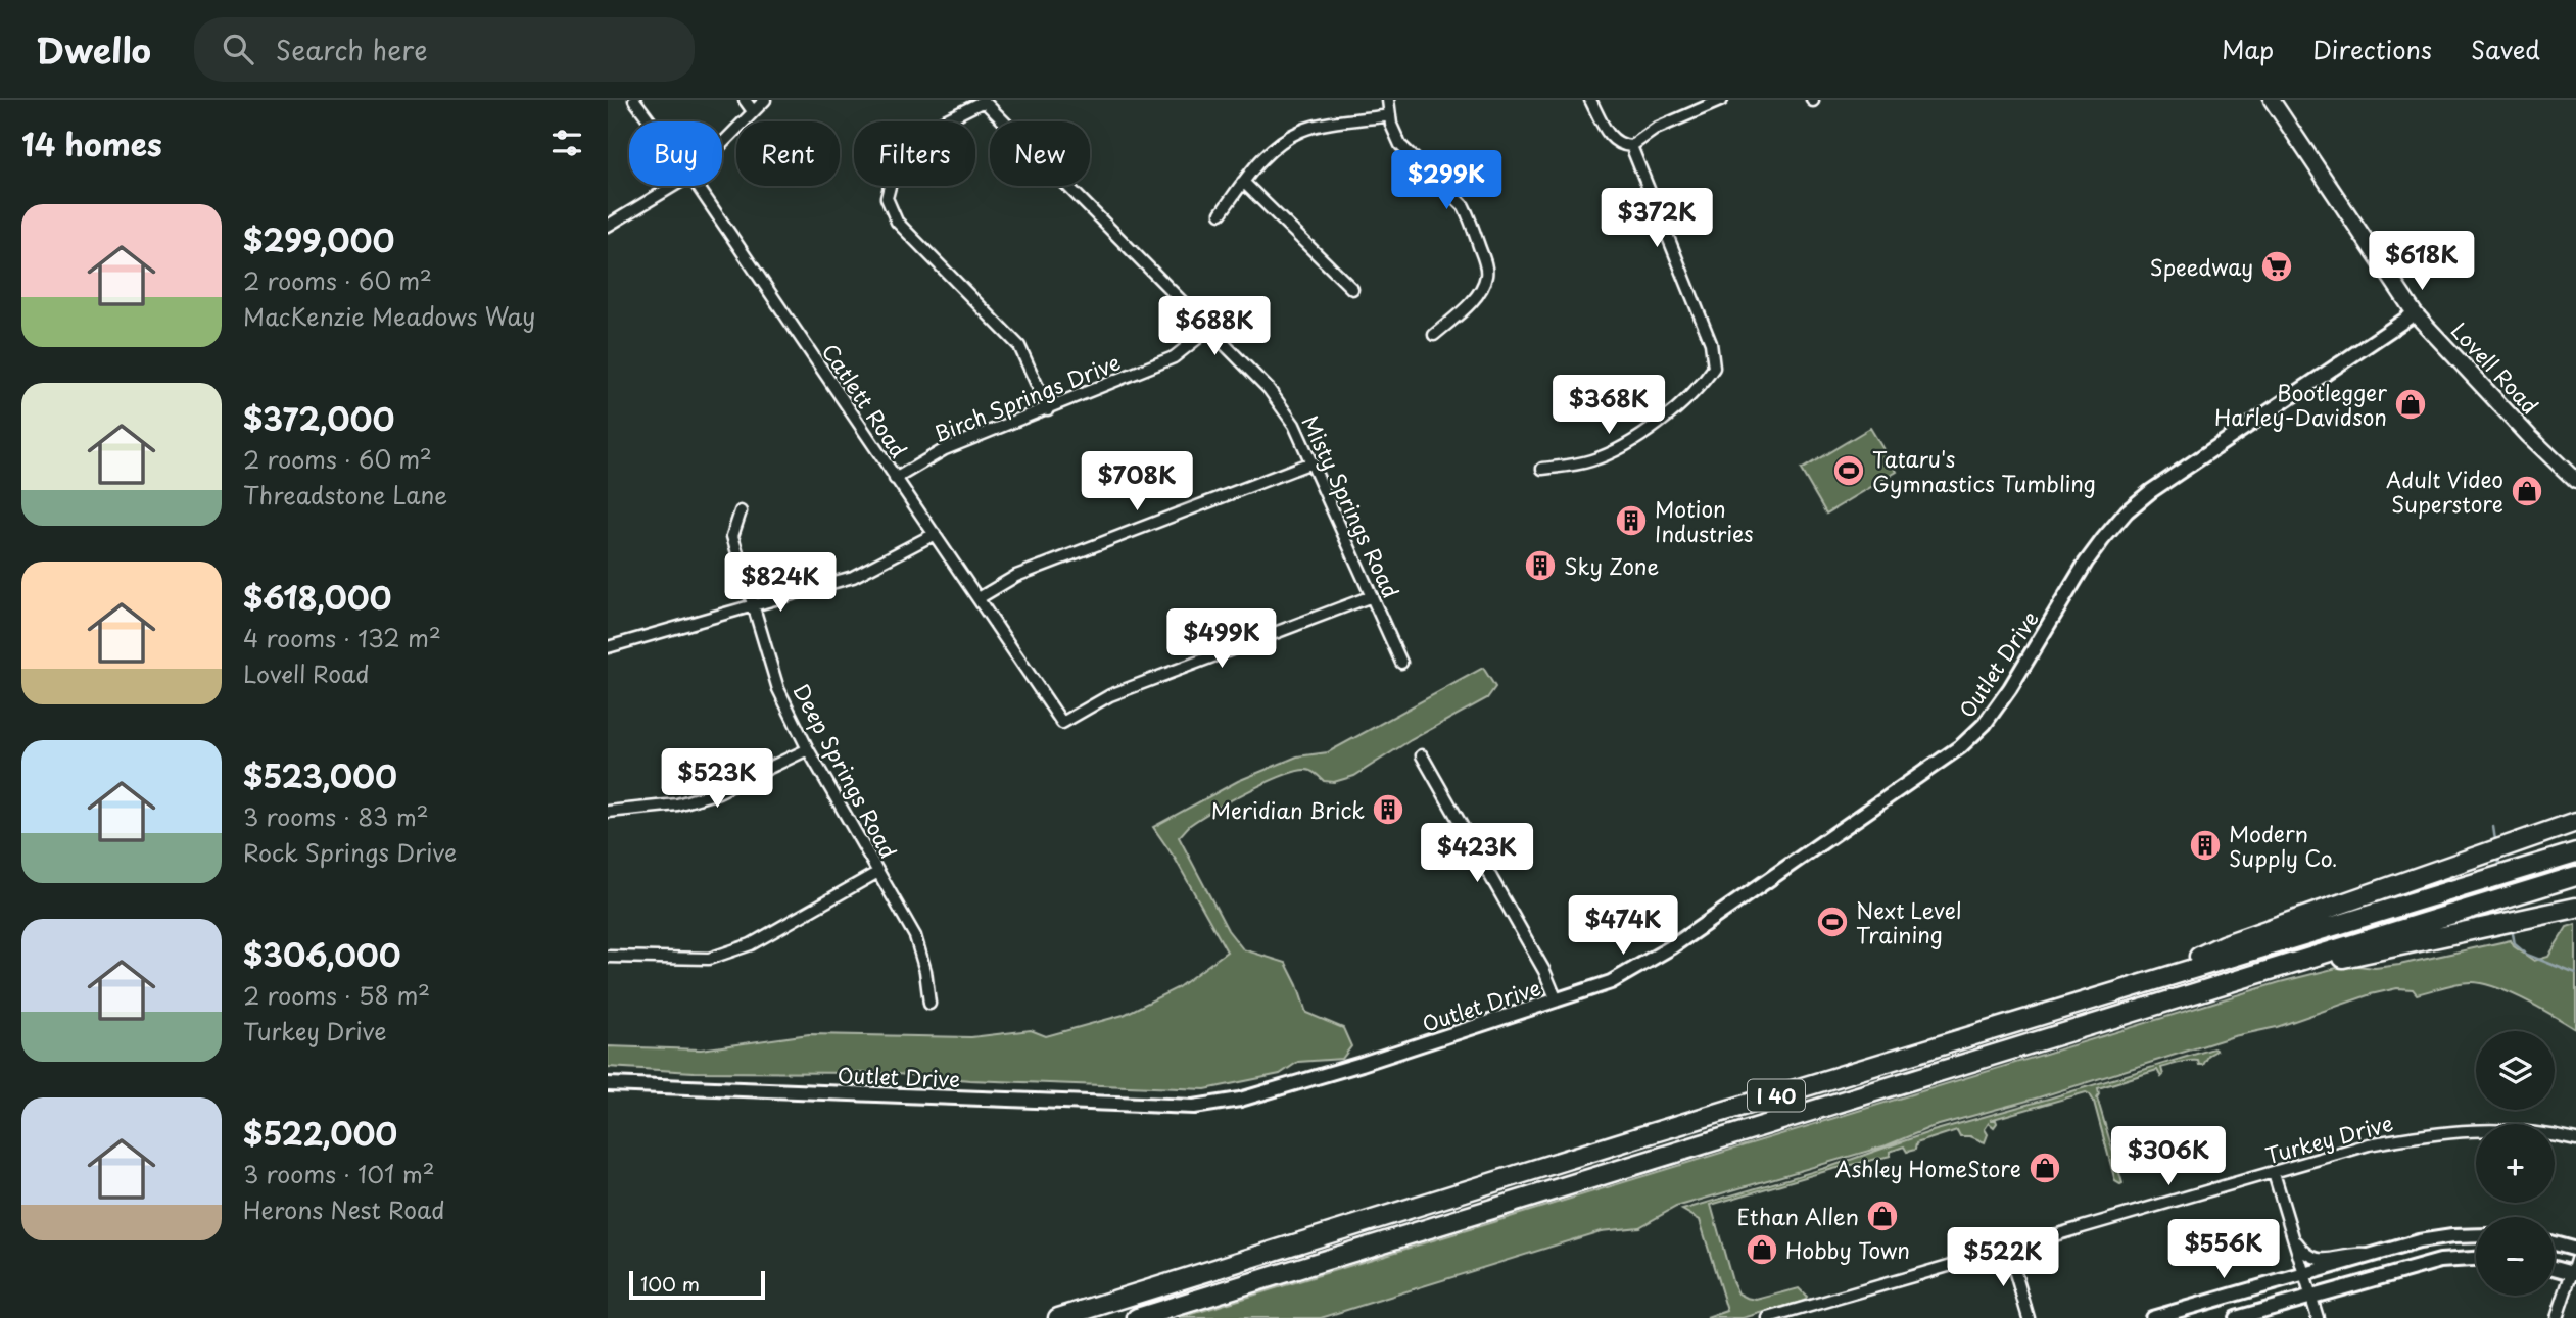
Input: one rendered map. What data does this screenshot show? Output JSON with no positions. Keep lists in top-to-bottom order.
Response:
{
  "streets": {
    "highway": ["I 40"],
    "main road": ["Lovell Road"],
    "street": [
      "Birch Springs Drive",
      "Catlett Road",
      "Misty Springs Road",
      "Outlet Drive",
      "Deep Springs Road",
      "Turkey Drive"
    ]
  },
  "crossings": [
    ["Lovell Road", "Outlet Drive"],
    ["Birch Springs Drive", "Catlett Road"],
    ["Birch Springs Drive", "Misty Springs Road"],
    ["Catlett Road", "Misty Springs Road"]
  ],
  "places": {
    "supermarket": ["Speedway"],
    "shop": [
      "Bootlegger Harley-Davidson",
      "Adult Video Superstore",
      "Ashley HomeStore",
      "Ethan Allen",
      "Hobby Town"
    ],
    "sports": ["Tataru's Gymnastics Tumbling", "Next Level Training"],
    "building": [
      "Motion Industries",
      "Sky Zone",
      "Meridian Brick",
      "Modern Supply Co."
    ]
  },
  "scale_bar": "100 m",
  "page": {
    "header": "Dwello",
    "search": "Search here",
    "nav": ["Map", "Directions", "Saved"],
    "heading": "14 homes",
    "chip": [
      "Buy",
      "Rent",
      "Filters",
      "New"
    ],
    "price": [
      "$299K",
      "$372K",
      "$618K",
      "$688K",
      "$368K",
      "$708K",
      "$824K",
      "$499K",
      "$523K",
      "$423K",
      "$474K",
      "$306K",
      "$556K",
      "$522K"
    ],
    "list": [
      {
        "name": "$299,000",
        "note": "2 rooms · 60 m² · MacKenzie Meadows Way"
      },
      {
        "name": "$372,000",
        "note": "2 rooms · 60 m² · Threadstone Lane"
      },
      {
        "name": "$618,000",
        "note": "4 rooms · 132 m² · Lovell Road"
      },
      {
        "name": "$523,000",
        "note": "3 rooms · 83 m² · Rock Springs Drive"
      },
      {
        "name": "$306,000",
        "note": "2 rooms · 58 m² · Turkey Drive"
      },
      {
        "name": "$522,000",
        "note": "3 rooms · 101 m² · Herons Nest Road"
      }
    ],
    "map_buttons": ["+", "−"],
    "scale": "100 m"
  }
}
